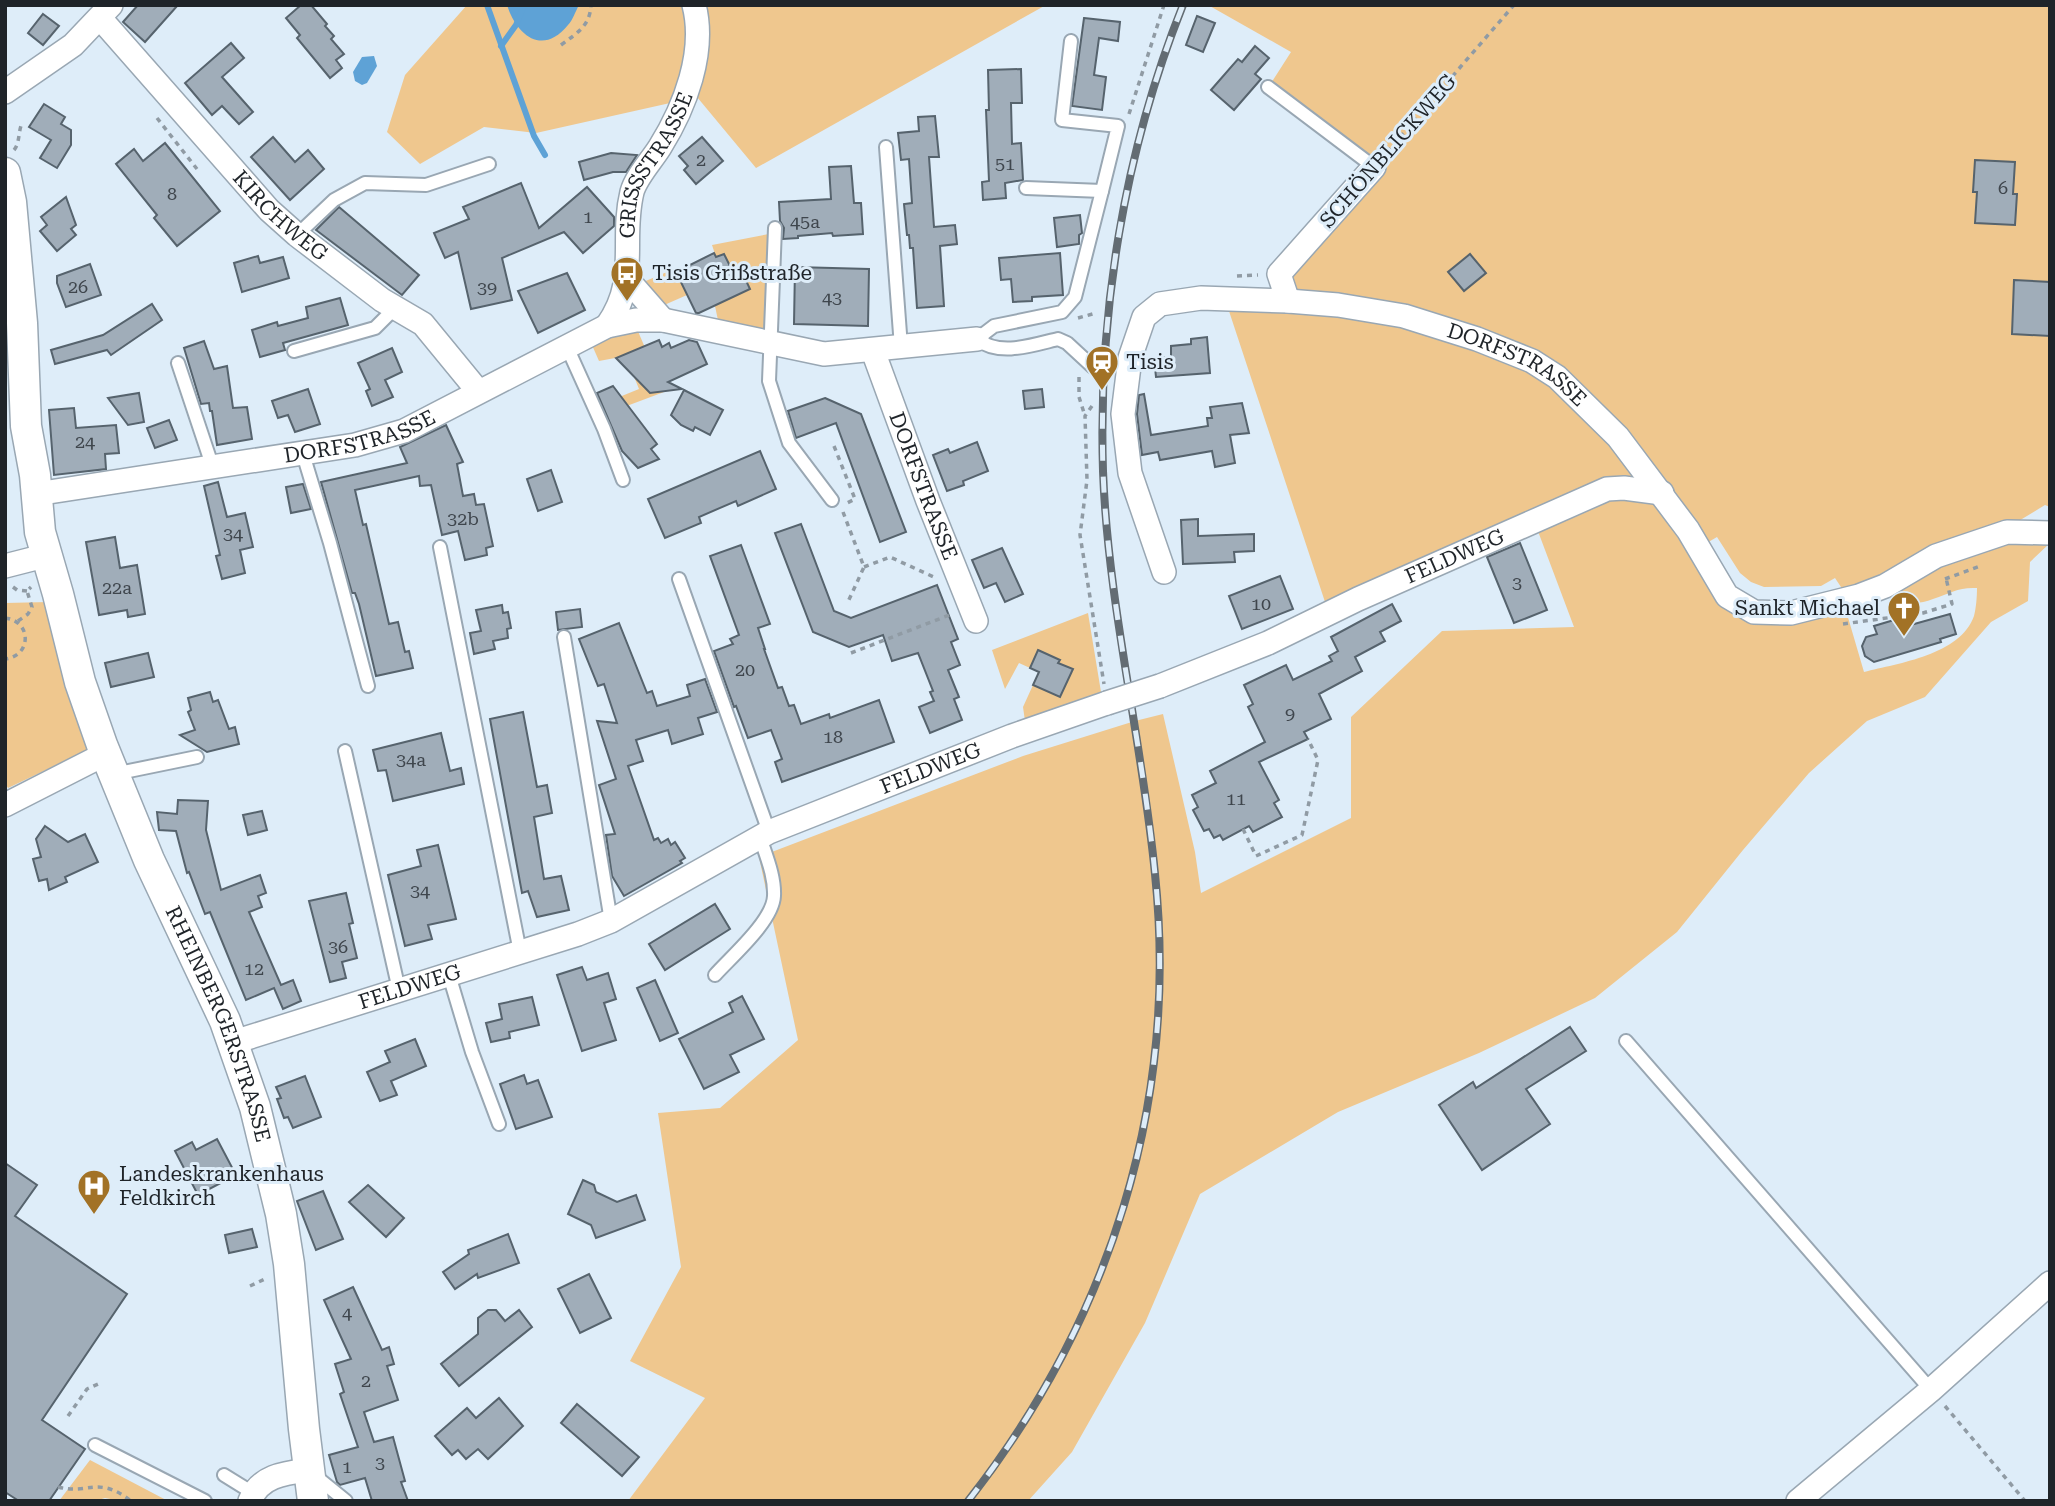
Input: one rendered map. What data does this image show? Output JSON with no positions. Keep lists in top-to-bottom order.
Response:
{
  "streets": {
    "street": [
      "SCHÖNBLICKWEG",
      "GRISSSTRASSE",
      "KIRCHWEG",
      "DORFSTRASSE",
      "FELDWEG",
      "RHEINBERGERSTRASSE"
    ]
  },
  "crossings": [
    ["SCHÖNBLICKWEG", "DORFSTRASSE"],
    ["GRISSSTRASSE", "DORFSTRASSE"],
    ["KIRCHWEG", "DORFSTRASSE"],
    ["DORFSTRASSE", "FELDWEG"],
    ["DORFSTRASSE", "RHEINBERGERSTRASSE"],
    ["FELDWEG", "RHEINBERGERSTRASSE"]
  ],
  "places": {
    "bus stop": ["Tisis Grißstraße"],
    "station": ["Tisis"],
    "church": ["Sankt Michael"],
    "hospital": ["Landeskrankenhaus Feldkirch"]
  },
  "house_numbers": [
    "2",
    "51",
    "6",
    "8",
    "1",
    "45a",
    "26",
    "39",
    "43",
    "24",
    "32b",
    "34",
    "3",
    "22a",
    "10",
    "20",
    "9",
    "18",
    "34a",
    "11",
    "34",
    "36",
    "12",
    "4",
    "2",
    "3",
    "1"
  ]
}
